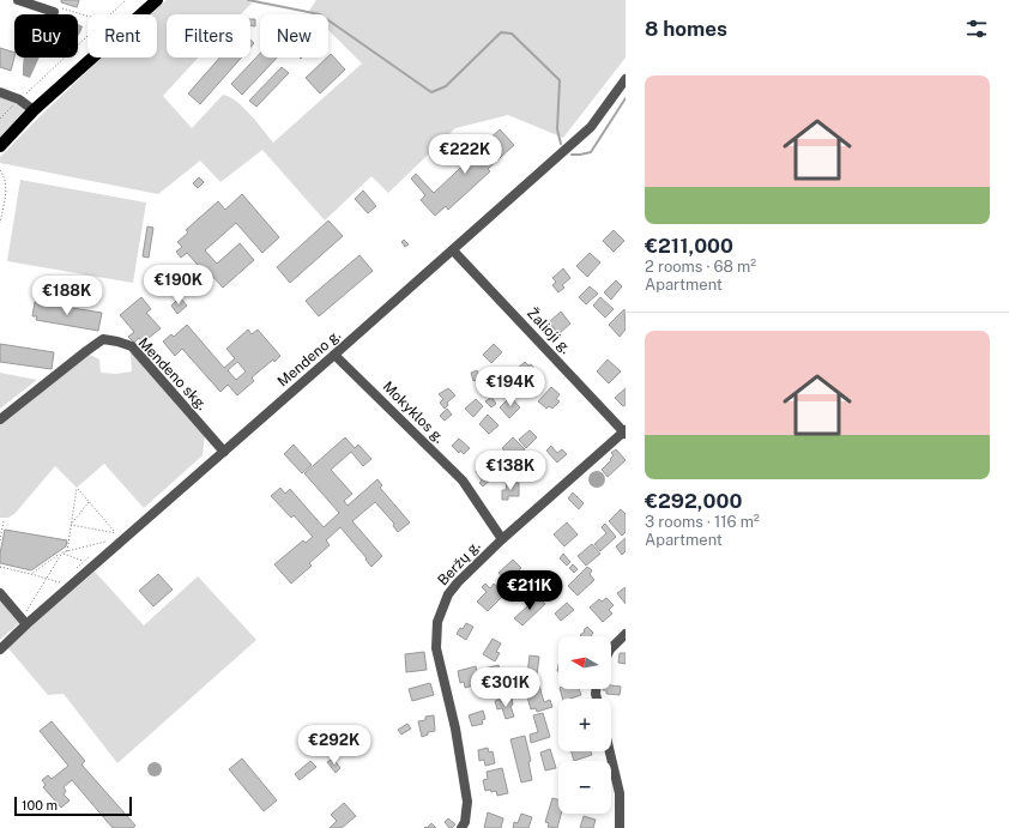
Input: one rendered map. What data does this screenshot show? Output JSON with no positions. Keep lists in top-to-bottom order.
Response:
{
  "streets": {
    "street": [
      "Žalioji g.",
      "Mendeno g.",
      "Mendeno skg.",
      "Mokyklos g.",
      "Beržų g."
    ]
  },
  "crossings": [
    ["Žalioji g.", "Mendeno g."],
    ["Žalioji g.", "Beržų g."],
    ["Mendeno g.", "Mendeno skg."],
    ["Mendeno g.", "Mokyklos g."],
    ["Mokyklos g.", "Beržų g."]
  ],
  "scale_bar": "100 m",
  "north": "left",
  "page": {
    "heading": "8 homes",
    "chip": [
      "Buy",
      "Rent",
      "Filters",
      "New"
    ],
    "list": [
      {
        "name": "€211,000",
        "note": "2 rooms · 68 m² · Apartment"
      },
      {
        "name": "€292,000",
        "note": "3 rooms · 116 m² · Apartment"
      }
    ],
    "price": [
      "€222K",
      "€190K",
      "€188K",
      "€194K",
      "€138K",
      "€211K",
      "€301K",
      "€292K"
    ],
    "map_buttons": ["+", "−"],
    "scale": "100 m"
  }
}
